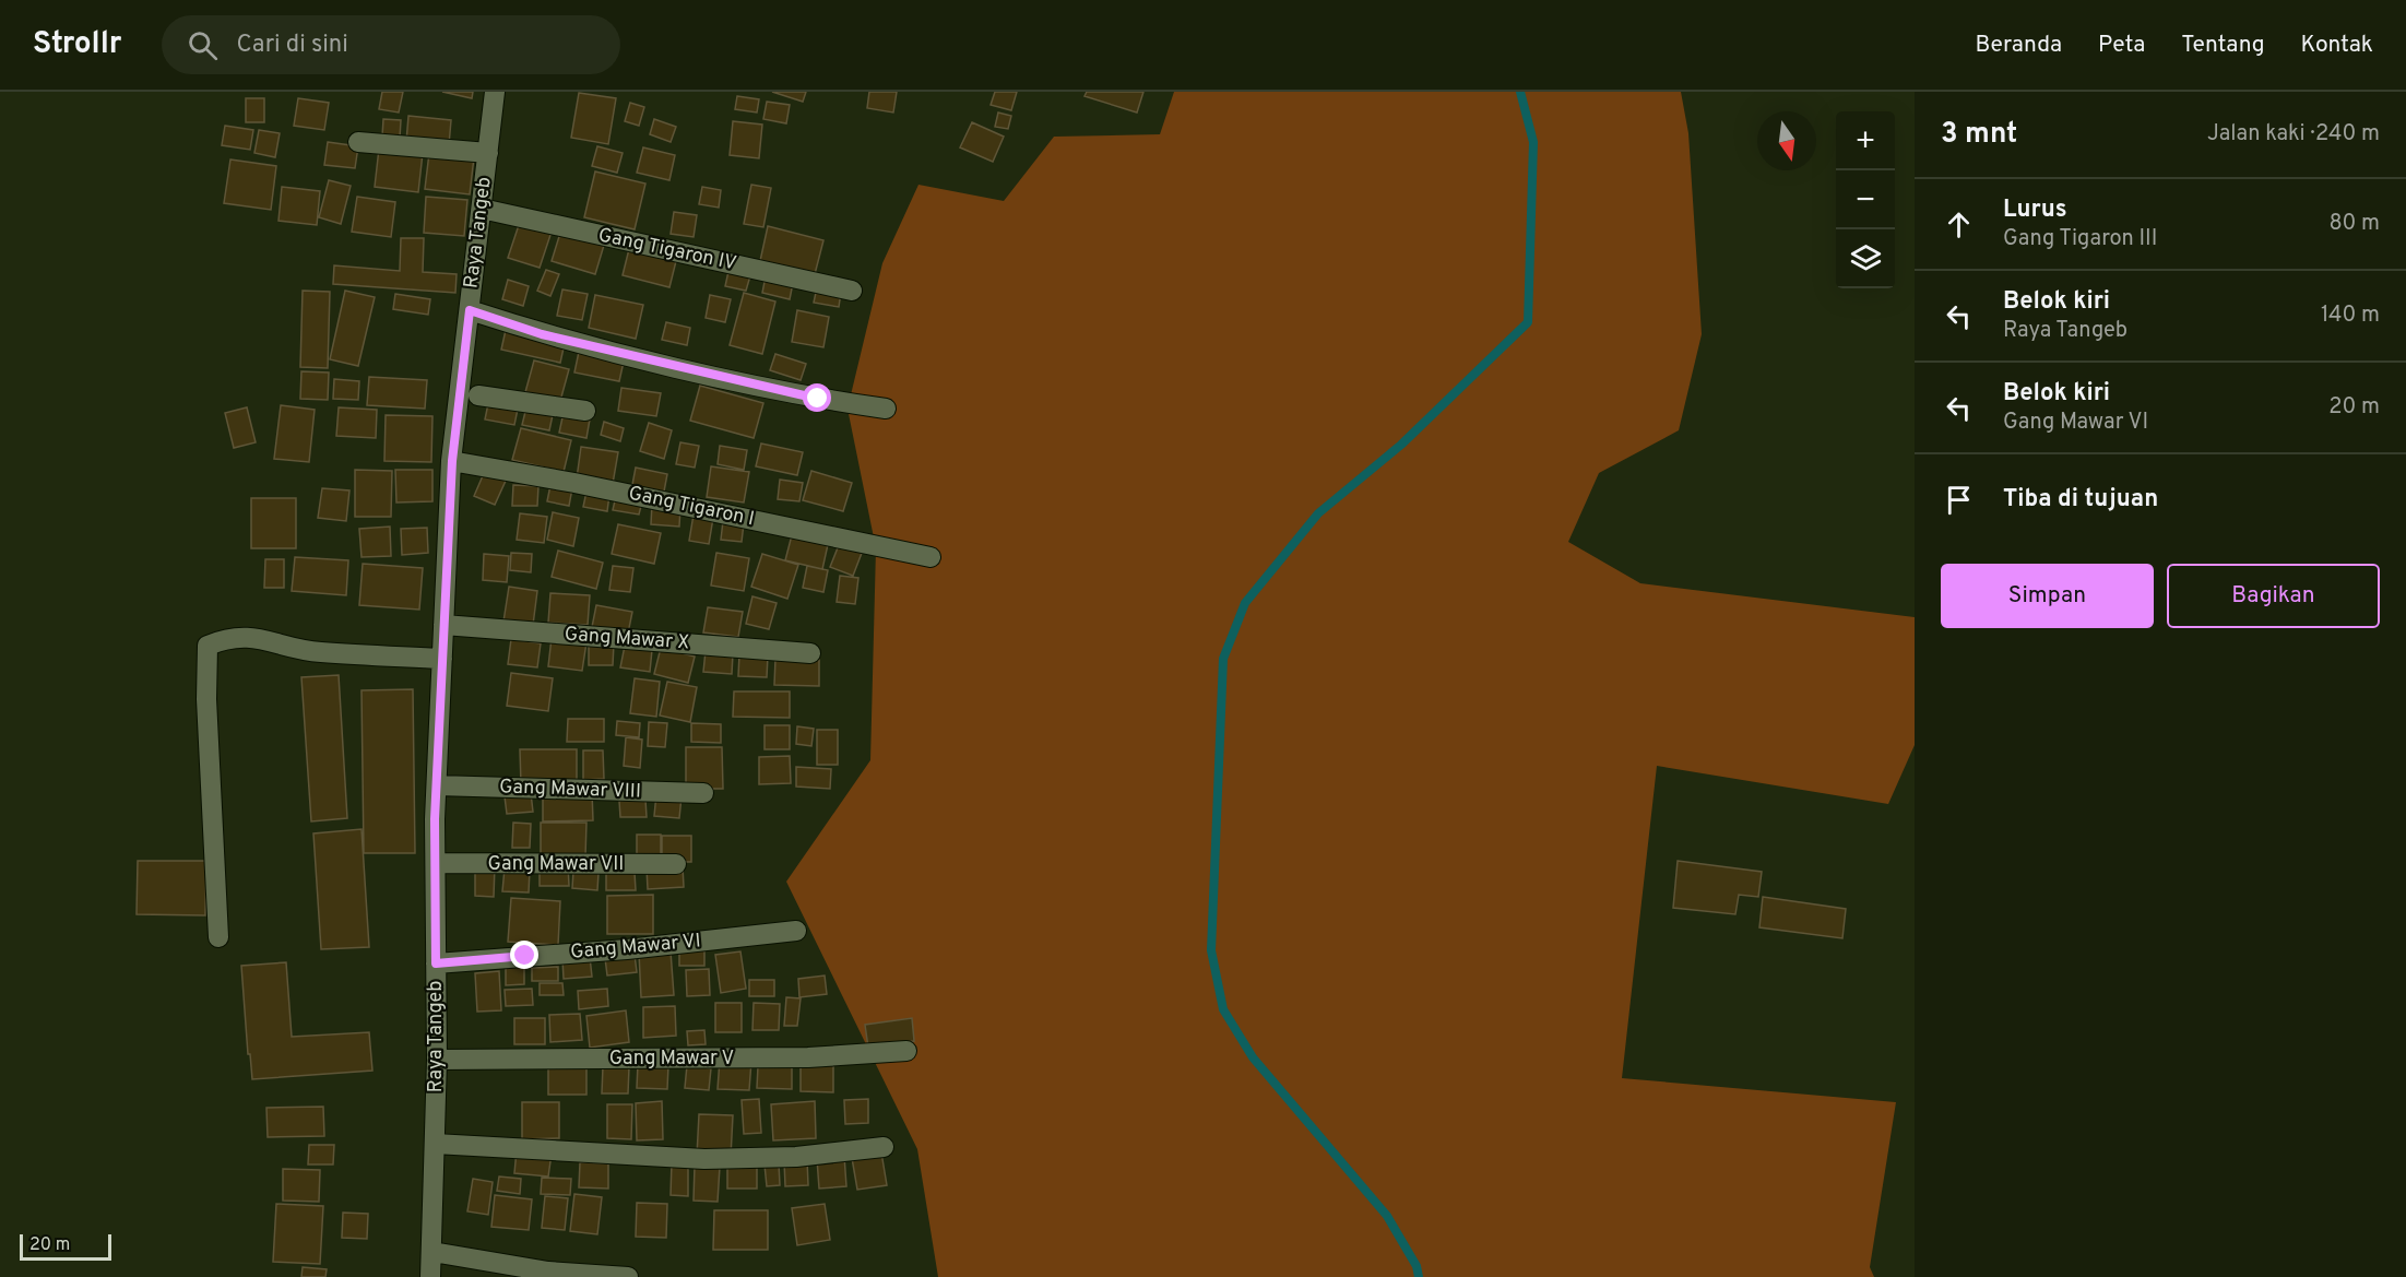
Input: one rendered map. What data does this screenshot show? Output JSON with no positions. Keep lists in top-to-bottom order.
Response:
{
  "streets": {
    "street": [
      "Raya Tangeb",
      "Gang Tigaron IV",
      "Gang Tigaron I",
      "Gang Mawar X",
      "Gang Mawar VIII",
      "Gang Mawar VII",
      "Gang Mawar VI",
      "Gang Mawar V"
    ]
  },
  "crossings": [
    ["Raya Tangeb", "Gang Tigaron IV"],
    ["Raya Tangeb", "Gang Tigaron I"],
    ["Raya Tangeb", "Gang Mawar X"],
    ["Raya Tangeb", "Gang Mawar VIII"],
    ["Raya Tangeb", "Gang Mawar VII"],
    ["Raya Tangeb", "Gang Mawar VI"],
    ["Raya Tangeb", "Gang Mawar V"]
  ],
  "scale_bar": "20 m",
  "north": "bottom",
  "page": {
    "header": "Strollr",
    "search": "Cari di sini",
    "nav": [
      "Beranda",
      "Peta",
      "Tentang",
      "Kontak"
    ],
    "heading": ["3 mnt", "Jalan kaki · 240 m"],
    "map_buttons": ["+", "−"],
    "list": [
      ["Lurus", "Gang Tigaron III", "80 m"],
      ["Belok kiri", "Raya Tangeb", "140 m"],
      ["Belok kiri", "Gang Mawar VI", "20 m"],
      "Tiba di tujuan"
    ],
    "buttons": ["Simpan", "Bagikan"],
    "scale": "20 m"
  }
}
